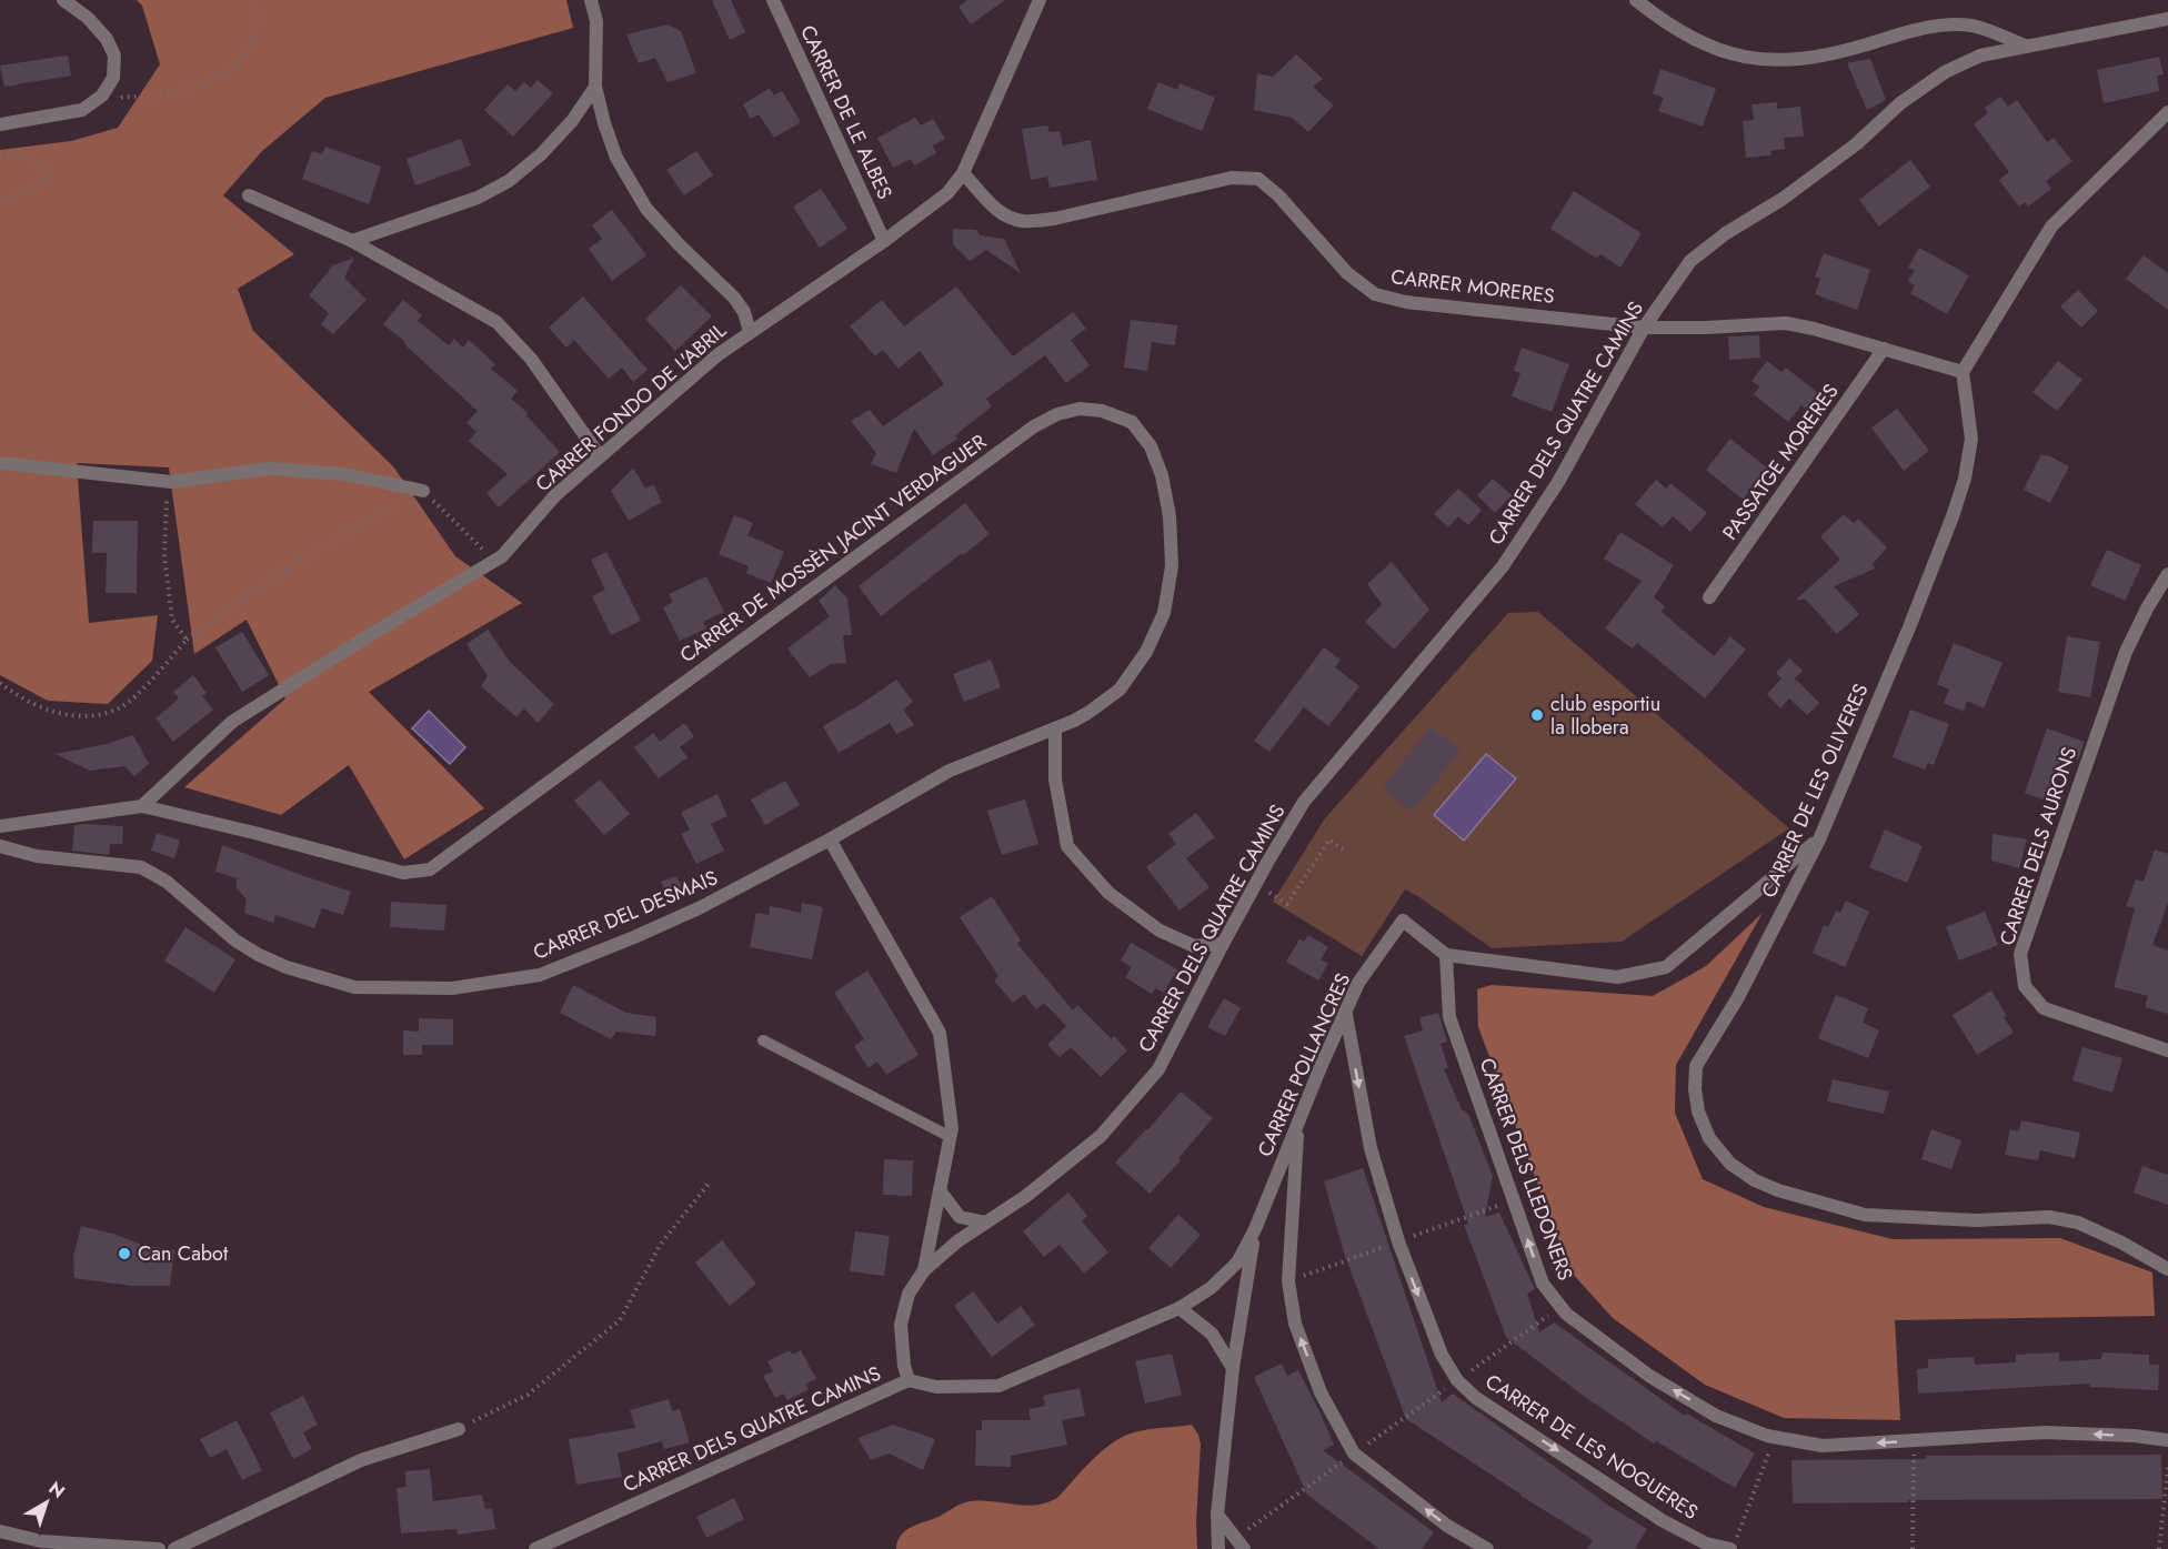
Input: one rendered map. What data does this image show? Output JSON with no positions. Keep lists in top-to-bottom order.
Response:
{
  "streets": {
    "street": [
      "CARRER DE LE ALBES",
      "CARRER MORERES",
      "CARRER FONDO DE L'ABRIL",
      "CARRER DELS QUATRE CAMINS",
      "PASSATGE MORERES",
      "CARRER DE MOSSÈN JACINT VERDAGUER",
      "CARRER DE LES OLIVERES",
      "CARRER DELS AURONS",
      "CARRER DEL DESMAIS",
      "CARRER POLLANCRES",
      "CARRER DELS LLEDONERS",
      "CARRER DE LES NOGUERES"
    ]
  },
  "crossings": [
    ["CARRER DE LE ALBES", "CARRER FONDO DE L'ABRIL"],
    ["CARRER MORERES", "CARRER FONDO DE L'ABRIL"],
    ["CARRER MORERES", "CARRER DELS QUATRE CAMINS"],
    ["CARRER MORERES", "PASSATGE MORERES"],
    ["CARRER MORERES", "CARRER DE LES OLIVERES"],
    ["CARRER FONDO DE L'ABRIL", "CARRER DE MOSSÈN JACINT VERDAGUER"],
    ["CARRER DELS QUATRE CAMINS", "CARRER POLLANCRES"],
    ["CARRER DE MOSSÈN JACINT VERDAGUER", "CARRER DEL DESMAIS"],
    ["CARRER POLLANCRES", "CARRER DELS LLEDONERS"],
    ["CARRER POLLANCRES", "CARRER DE LES NOGUERES"]
  ],
  "one_way": ["CARRER DELS LLEDONERS", "CARRER DE LES NOGUERES"],
  "places": ["club esportiu la llobera", "Can Cabot"],
  "north": "top right"
}
